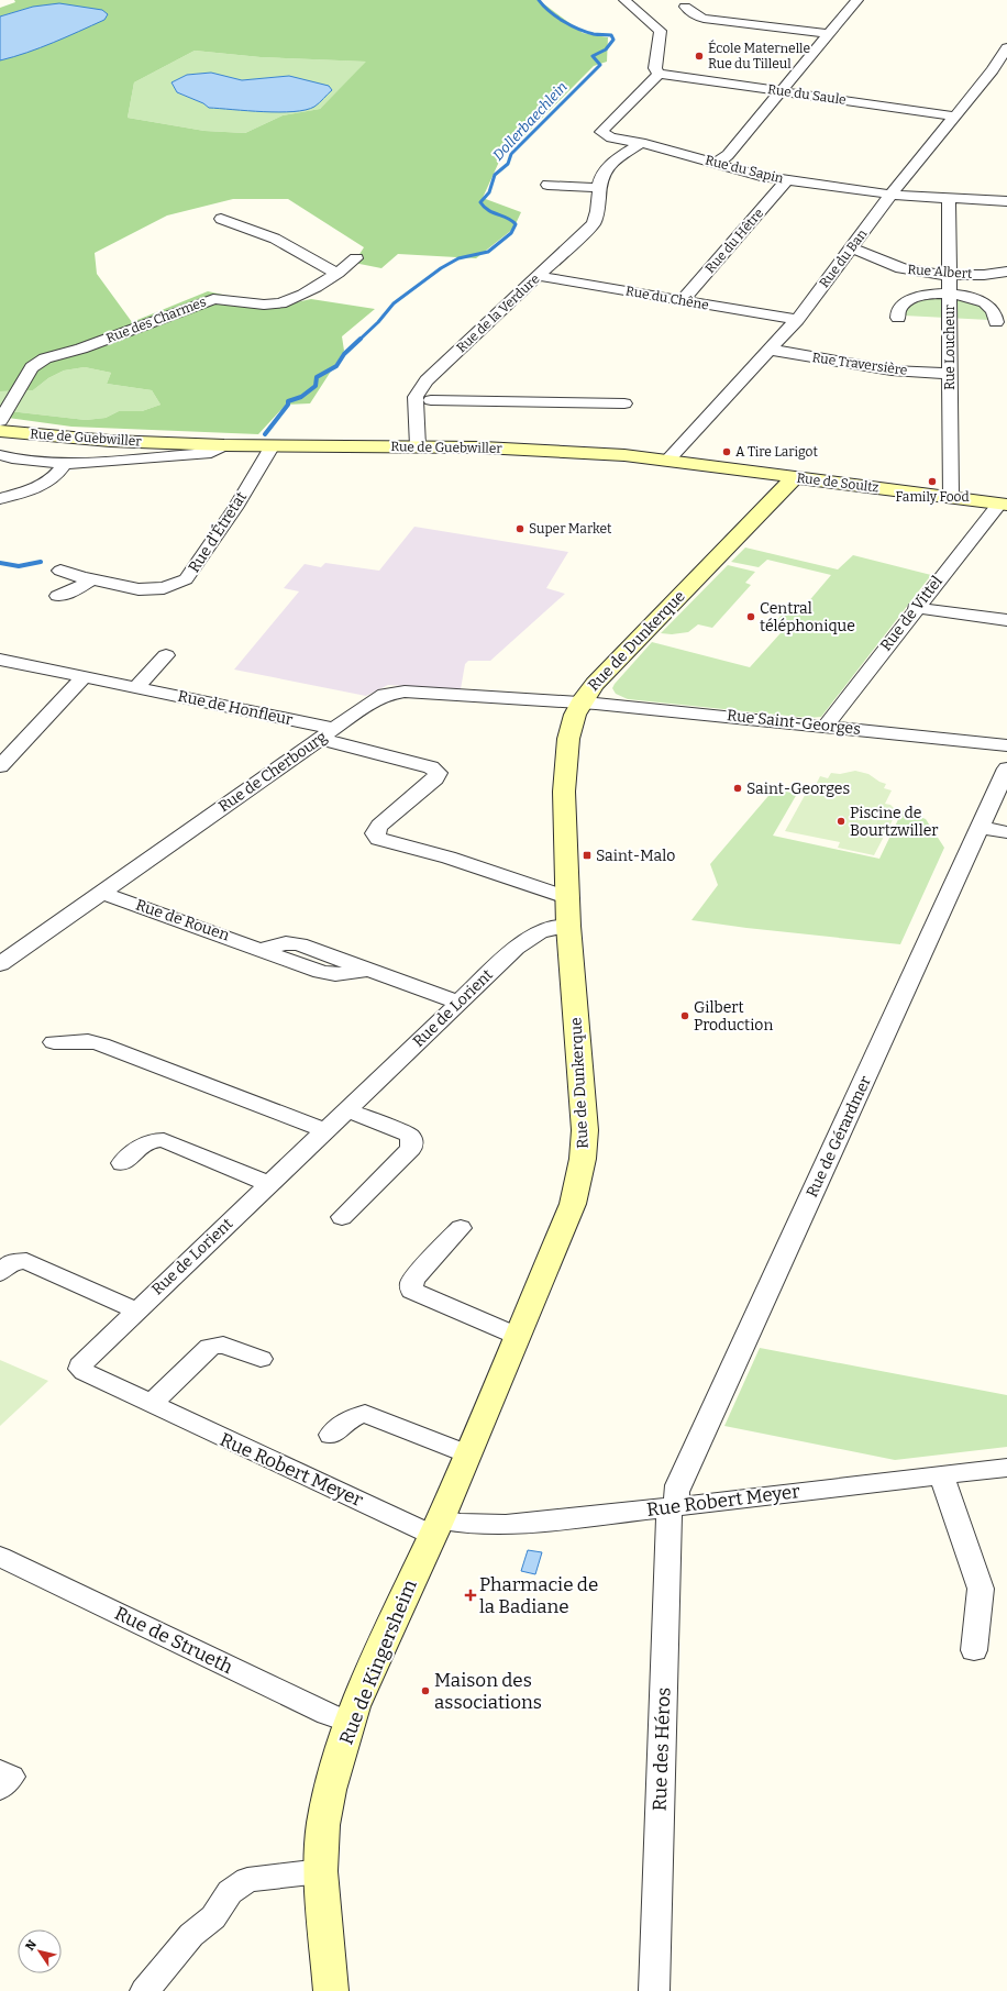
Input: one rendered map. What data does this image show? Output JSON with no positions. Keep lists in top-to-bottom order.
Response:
{
  "streets": {
    "street": [
      "Rue du Saule",
      "Rue du Sapin",
      "Rue du Hêtre",
      "Rue du Ban",
      "Rue Albert",
      "Rue du Chêne",
      "Rue de la Verdure",
      "Rue des Charmes",
      "Rue Loucheur",
      "Rue Traversière",
      "Rue de Guebwiller",
      "Rue de Soultz",
      "Rue d'Étretat",
      "Rue de Vittel",
      "Rue de Dunkerque",
      "Rue de Honfleur",
      "Rue Saint-Georges",
      "Rue de Cherbourg",
      "Rue de Rouen",
      "Rue de Lorient",
      "Rue de Gérardmer",
      "Rue Robert Meyer",
      "Rue de Strueth",
      "Rue de Kingersheim",
      "Rue des Héros"
    ]
  },
  "crossings": [
    ["Rue du Saule", "Rue du Sapin"],
    ["Rue du Saule", "Rue du Ban"],
    ["Rue du Sapin", "Rue du Hêtre"],
    ["Rue du Sapin", "Rue du Ban"],
    ["Rue du Sapin", "Rue de la Verdure"],
    ["Rue du Sapin", "Rue Loucheur"],
    ["Rue du Hêtre", "Rue du Chêne"],
    ["Rue du Ban", "Rue Albert"],
    ["Rue du Ban", "Rue du Chêne"],
    ["Rue du Ban", "Rue Traversière"],
    ["Rue du Ban", "Rue de Guebwiller"],
    ["Rue du Ban", "Rue de Soultz"],
    ["Rue Albert", "Rue Loucheur"],
    ["Rue du Chêne", "Rue de la Verdure"],
    ["Rue de la Verdure", "Rue de Guebwiller"],
    ["Rue Loucheur", "Rue Traversière"],
    ["Rue Loucheur", "Rue de Soultz"],
    ["Rue de Guebwiller", "Rue de Soultz"],
    ["Rue de Guebwiller", "Rue d'Étretat"],
    ["Rue de Soultz", "Rue de Vittel"],
    ["Rue de Soultz", "Rue de Dunkerque"],
    ["Rue de Vittel", "Rue Saint-Georges"],
    ["Rue de Dunkerque", "Rue de Honfleur"],
    ["Rue de Dunkerque", "Rue Saint-Georges"],
    ["Rue de Dunkerque", "Rue de Cherbourg"],
    ["Rue de Dunkerque", "Rue de Lorient"],
    ["Rue de Dunkerque", "Rue Robert Meyer"],
    ["Rue de Dunkerque", "Rue de Kingersheim"],
    ["Rue de Honfleur", "Rue de Cherbourg"],
    ["Rue Saint-Georges", "Rue de Cherbourg"],
    ["Rue de Cherbourg", "Rue de Rouen"],
    ["Rue de Rouen", "Rue de Lorient"],
    ["Rue de Lorient", "Rue Robert Meyer"],
    ["Rue de Gérardmer", "Rue Robert Meyer"],
    ["Rue de Gérardmer", "Rue des Héros"],
    ["Rue Robert Meyer", "Rue de Kingersheim"],
    ["Rue Robert Meyer", "Rue des Héros"],
    ["Rue de Strueth", "Rue de Kingersheim"]
  ],
  "water": ["Dollerbaechlein"],
  "places": {
    "other": [
      "École Maternelle Rue du Tilleul",
      "A Tire Larigot",
      "Family Food",
      "Super Market",
      "Central téléphonique",
      "Saint-Georges",
      "Piscine de Bourtzwiller",
      "Gilbert Production",
      "Maison des associations"
    ],
    "transit": ["Saint-Malo"],
    "health": ["Pharmacie de la Badiane"]
  },
  "north": "top left"
}
